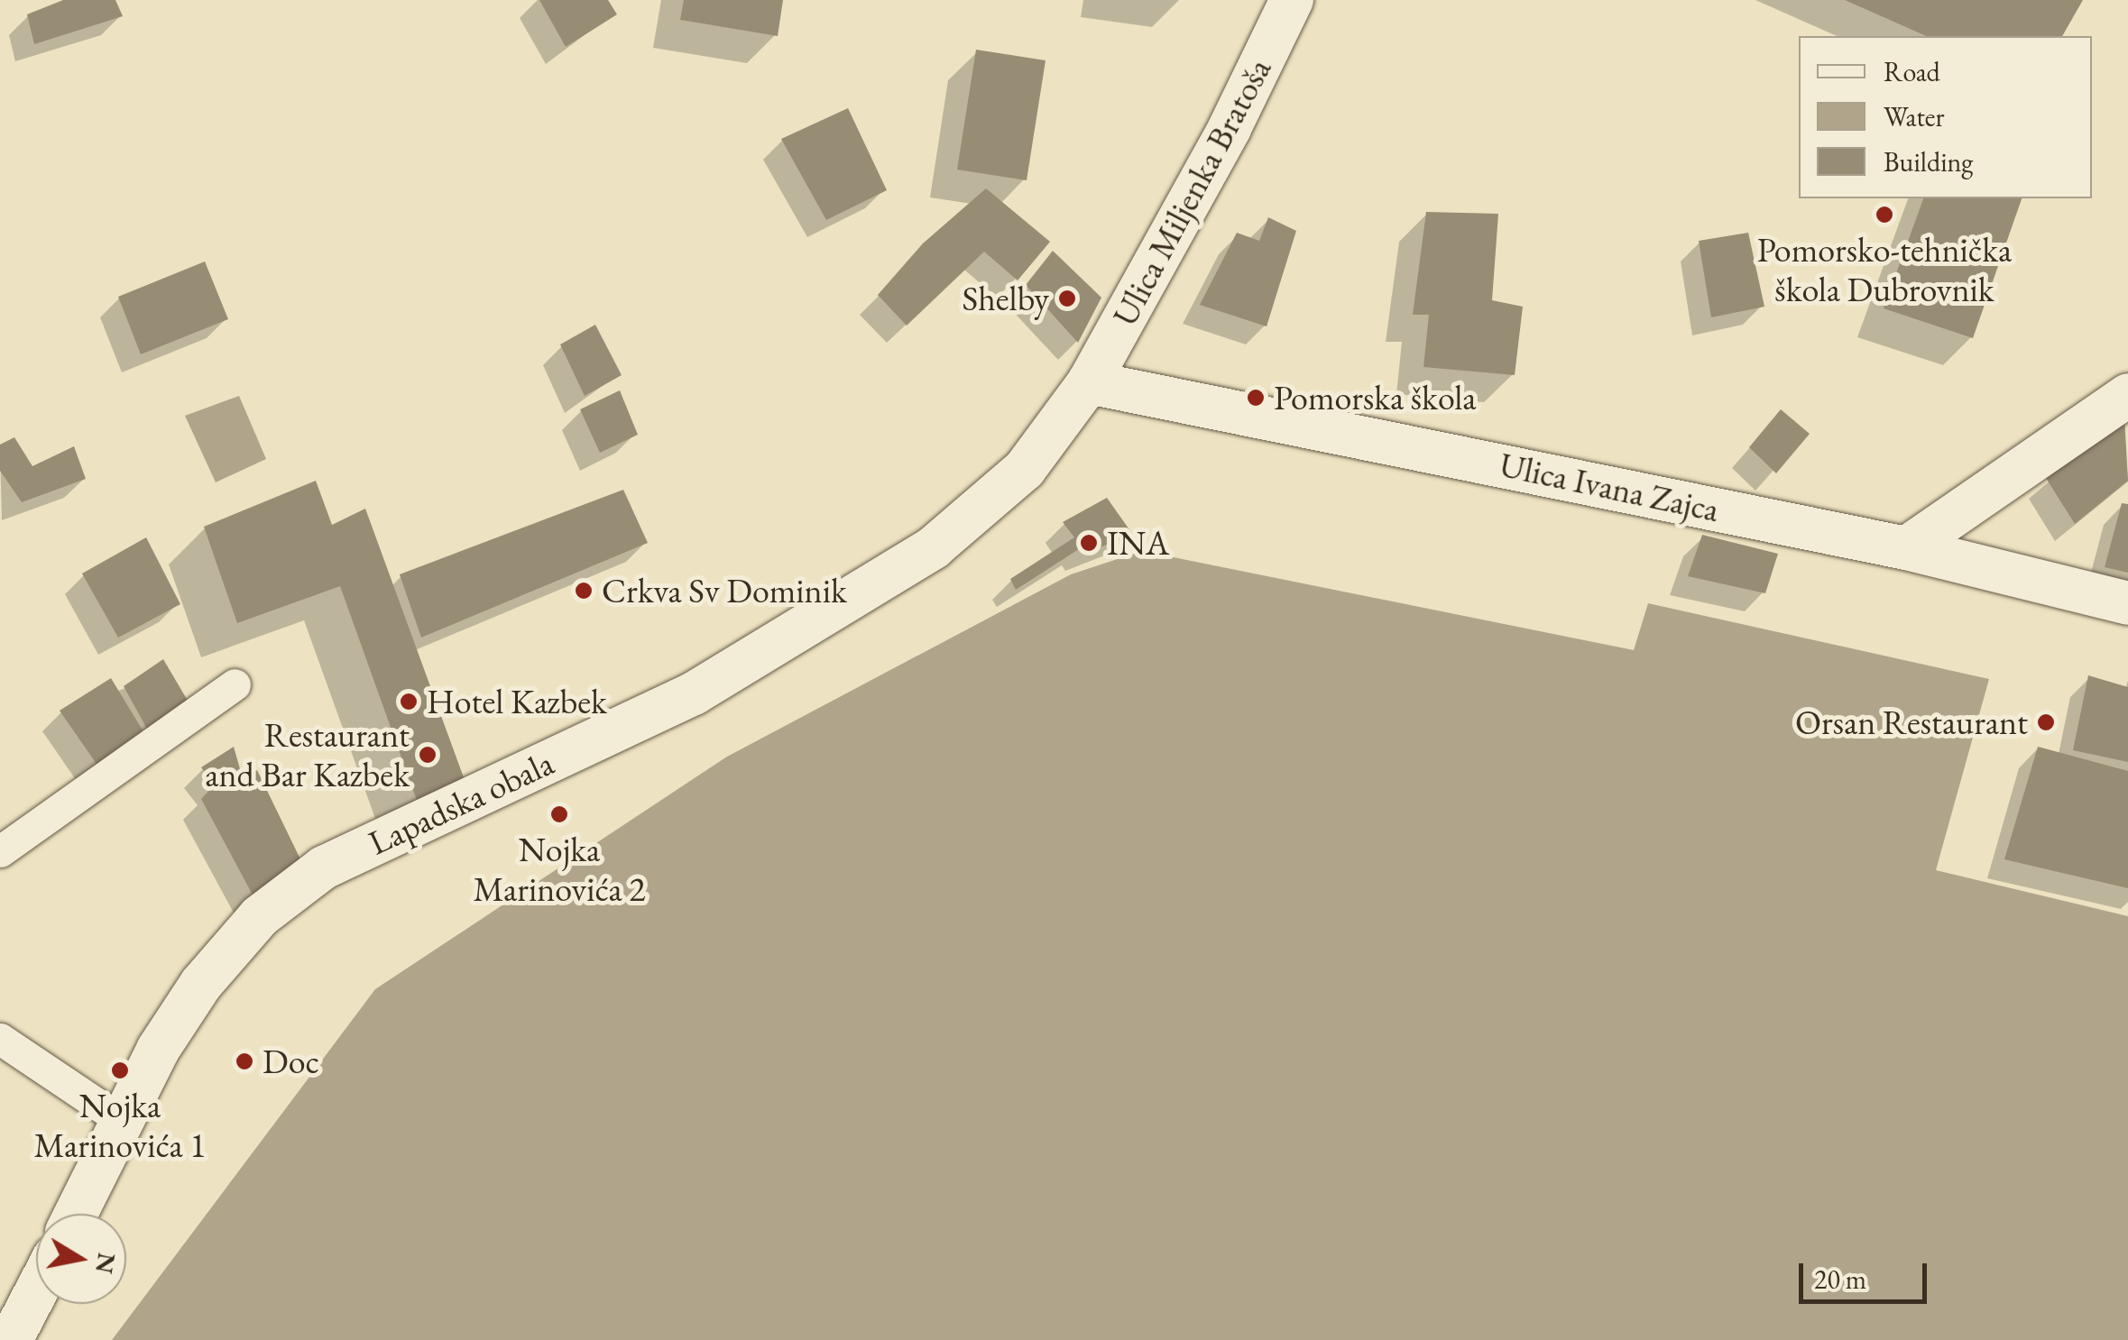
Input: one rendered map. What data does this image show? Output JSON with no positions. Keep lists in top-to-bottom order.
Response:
{
  "streets": {
    "street": ["Ulica Miljenka Bratoša", "Ulica Ivana Zajca", "Lapadska obala"]
  },
  "crossings": [
    ["Ulica Miljenka Bratoša", "Ulica Ivana Zajca"],
    ["Ulica Miljenka Bratoša", "Lapadska obala"],
    ["Ulica Ivana Zajca", "Lapadska obala"]
  ],
  "places": [
    "Pomorsko-tehnička škola Dubrovnik",
    "Shelby",
    "Pomorska škola",
    "INA",
    "Crkva Sv Dominik",
    "Hotel Kazbek",
    "Orsan Restaurant",
    "Restaurant and Bar Kazbek",
    "Nojka Marinovića 2",
    "Doc",
    "Nojka Marinovića 1"
  ],
  "legend": ["Road", "Water", "Building"],
  "scale_bar": "20 m",
  "north": "right"
}
